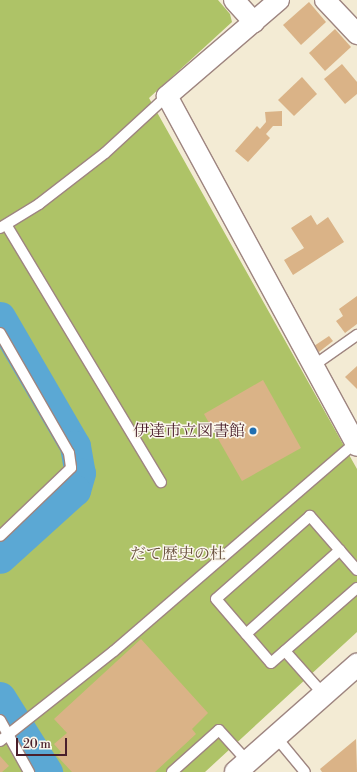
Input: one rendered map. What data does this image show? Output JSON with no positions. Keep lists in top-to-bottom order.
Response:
{
  "parks": ["だて歴史の杜"],
  "places": ["伊達市立図書館"],
  "scale_bar": "20 m"
}
